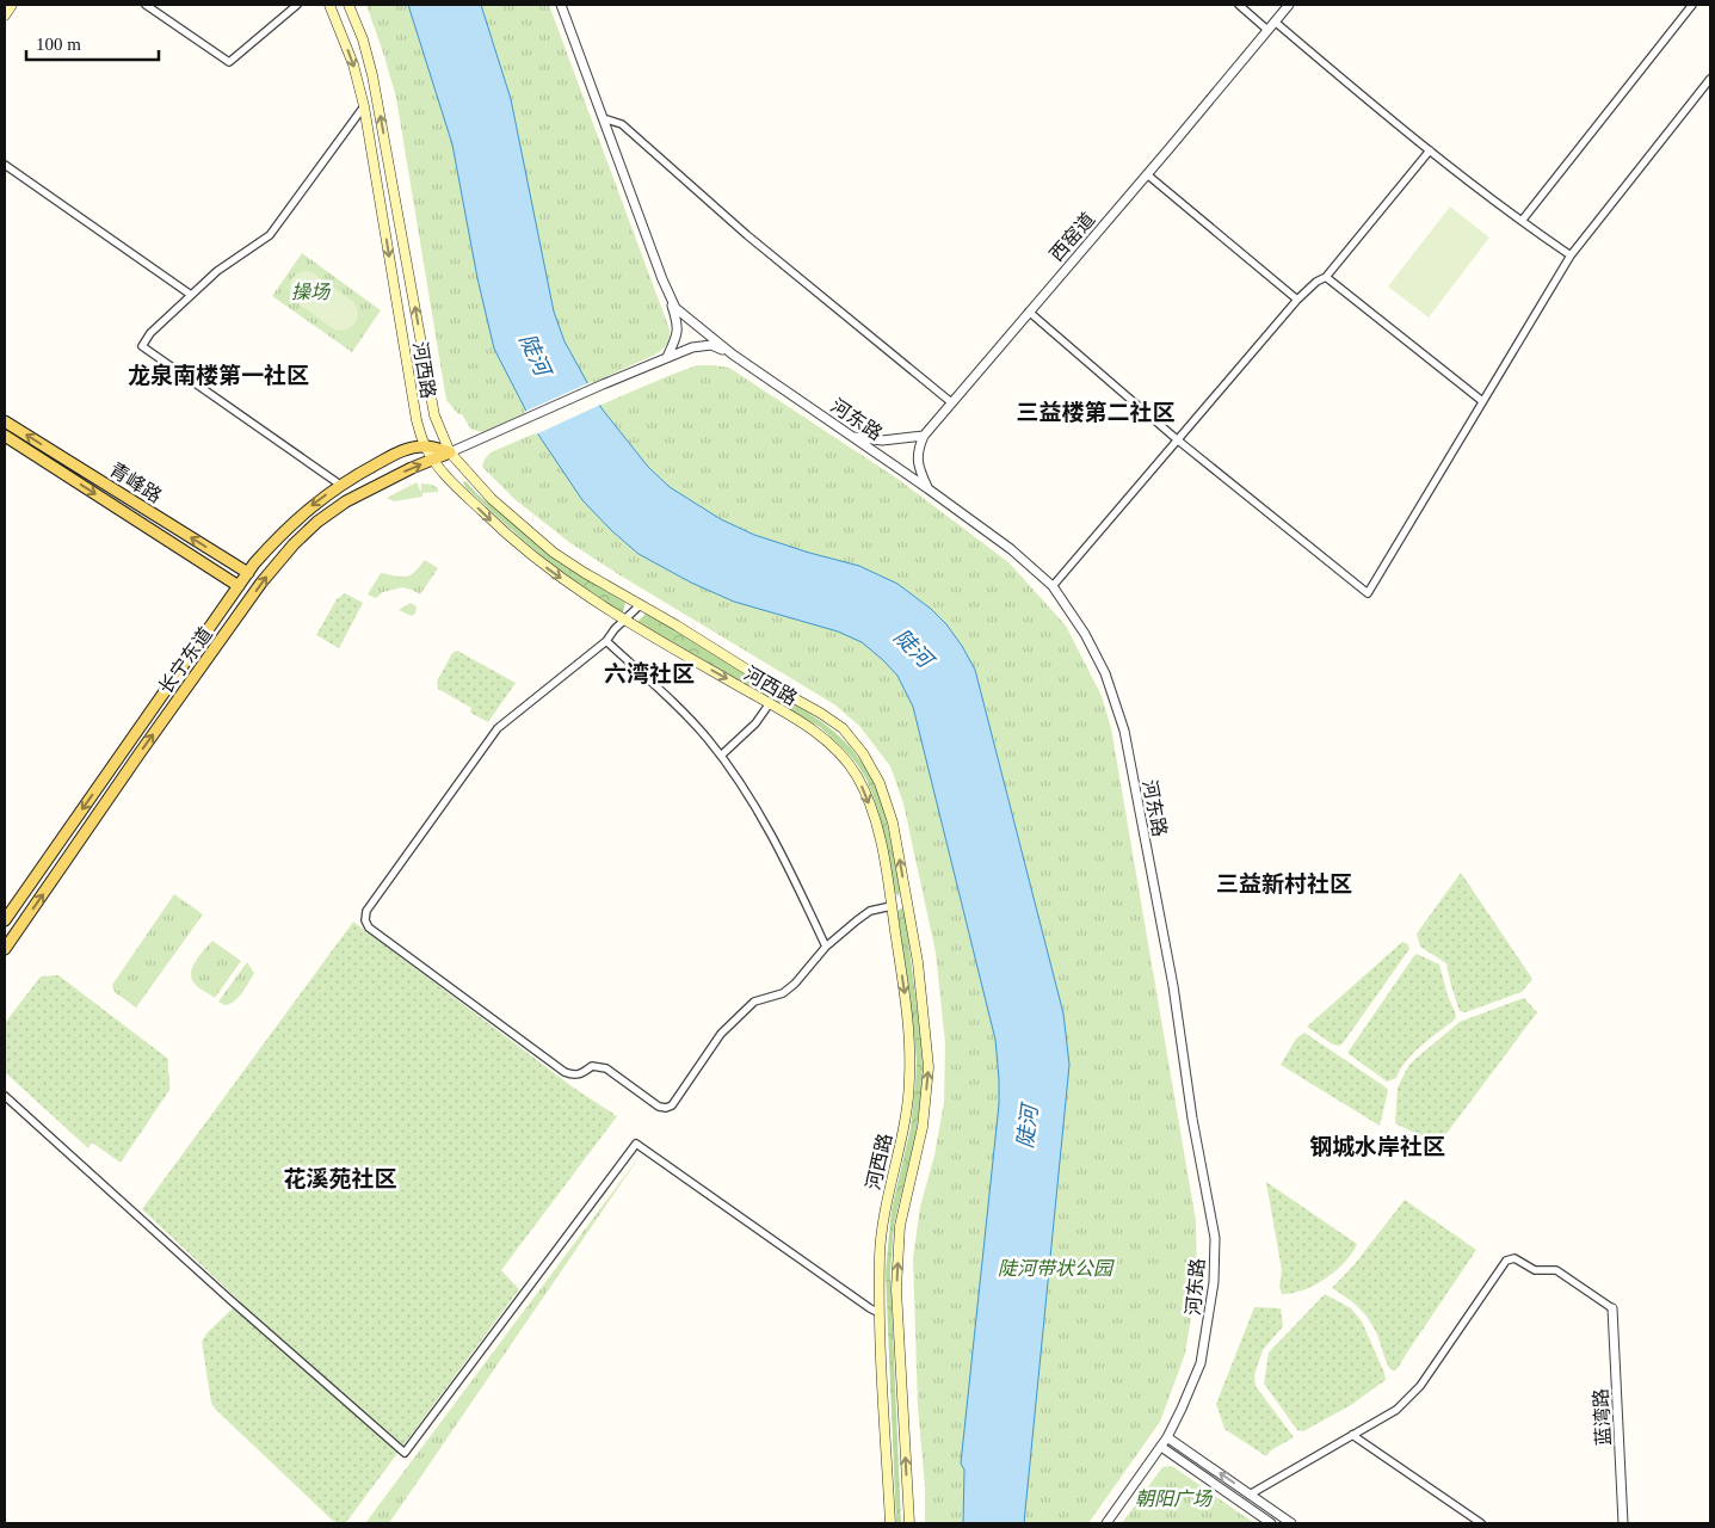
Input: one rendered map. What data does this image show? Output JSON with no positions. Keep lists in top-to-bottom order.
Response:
{
  "streets": {
    "main road": ["河西路", "青峰路", "长宁东道"],
    "street": ["西窑道", "河东路", "蓝湾路"]
  },
  "crossings": [
    ["河西路", "长宁东道"],
    ["河东路", "长宁东道"],
    ["青峰路", "长宁东道"]
  ],
  "districts": [
    "龙泉南楼第一社区",
    "三益楼第二社区",
    "六湾社区",
    "三益新村社区",
    "钢城水岸社区",
    "花溪苑社区"
  ],
  "water": ["陡河"],
  "parks": ["操场", "陡河带状公园", "朝阳广场"],
  "scale_bar": "100 m"
}
